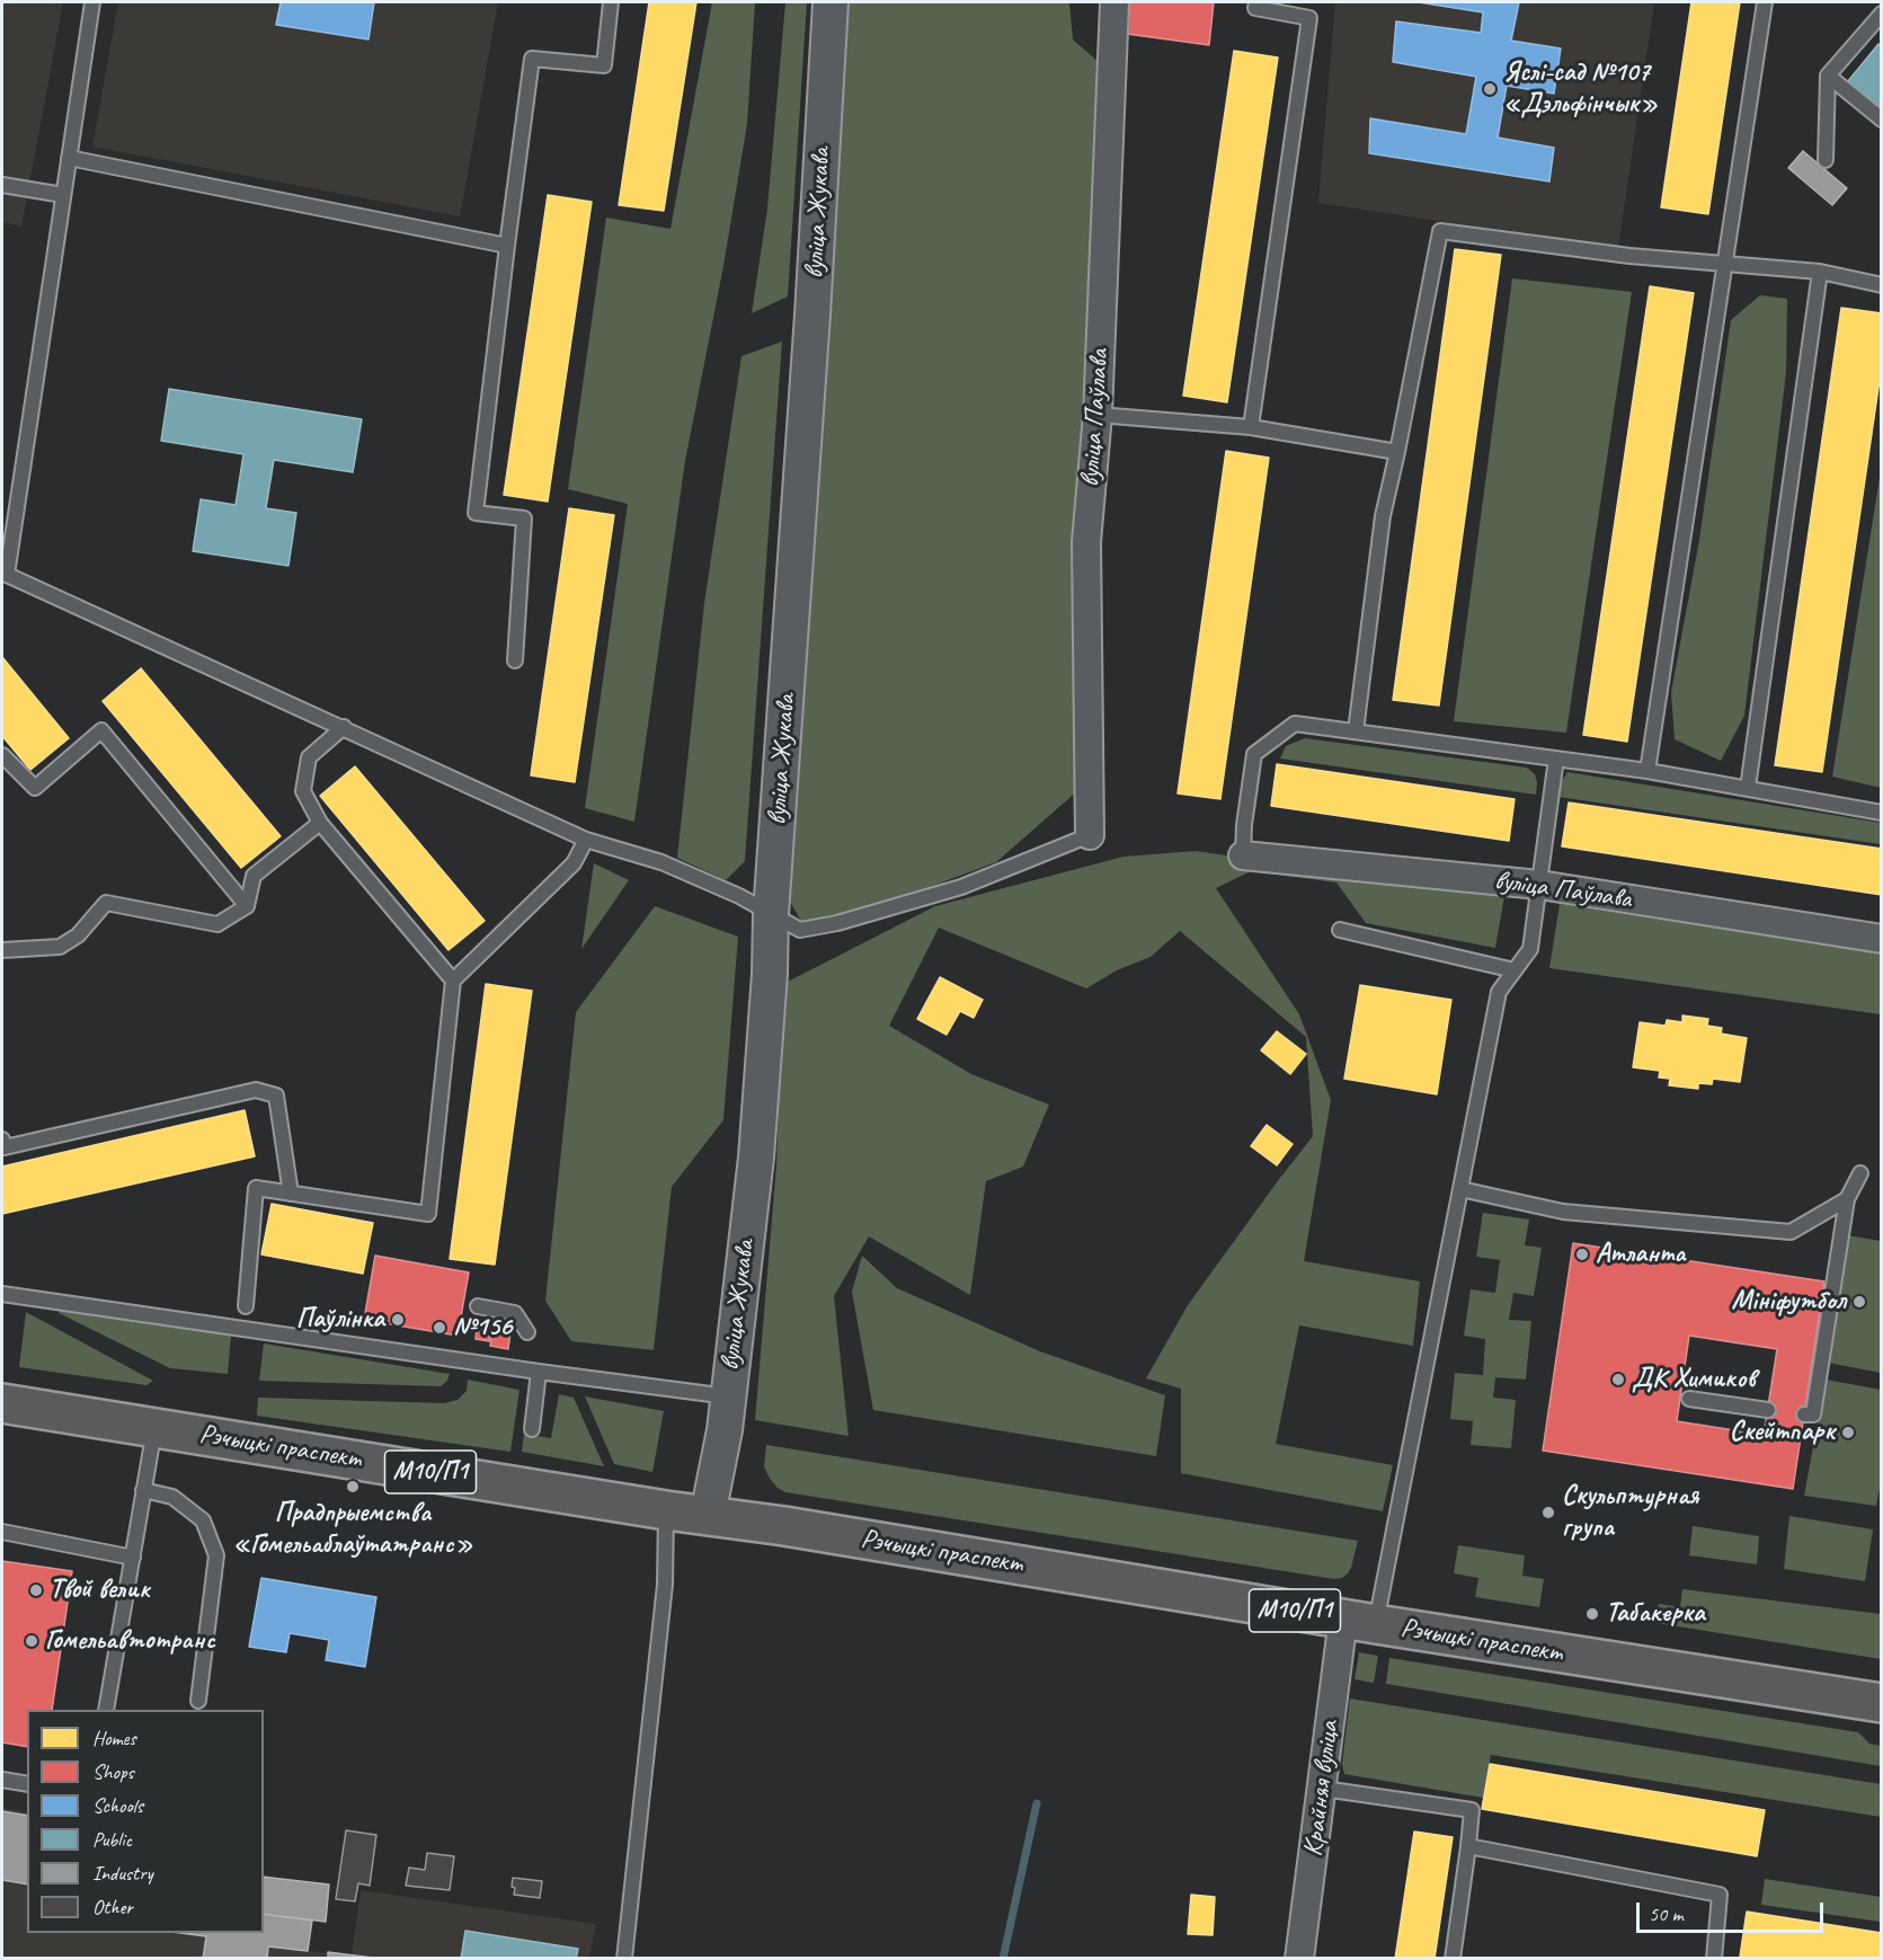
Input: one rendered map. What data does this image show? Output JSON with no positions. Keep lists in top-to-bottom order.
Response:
{
  "streets": {
    "main road": ["Рэчыцкі праспект", "М10/П1"],
    "street": ["вуліца Жукава", "вуліца Паўлава", "Крайняя вуліца"]
  },
  "crossings": [
    ["вуліца Жукава", "Рэчыцкі праспект"],
    ["Рэчыцкі праспект", "Крайняя вуліца"]
  ],
  "places": [
    "Яслі-сад №107 «Дэльфінчык»",
    "Атланта",
    "Мініфутбол",
    "Паўлінка",
    "№156",
    "ДК Химиков",
    "Скейтпарк",
    "Прадпрыемства «Гомельаблаўтатранс»",
    "Скульптурная група",
    "Твой велик",
    "Табакерка",
    "Гомельавтотранс"
  ],
  "legend": [
    "Homes",
    "Shops",
    "Schools",
    "Public",
    "Industry",
    "Other"
  ],
  "scale_bar": "50 m"
}
